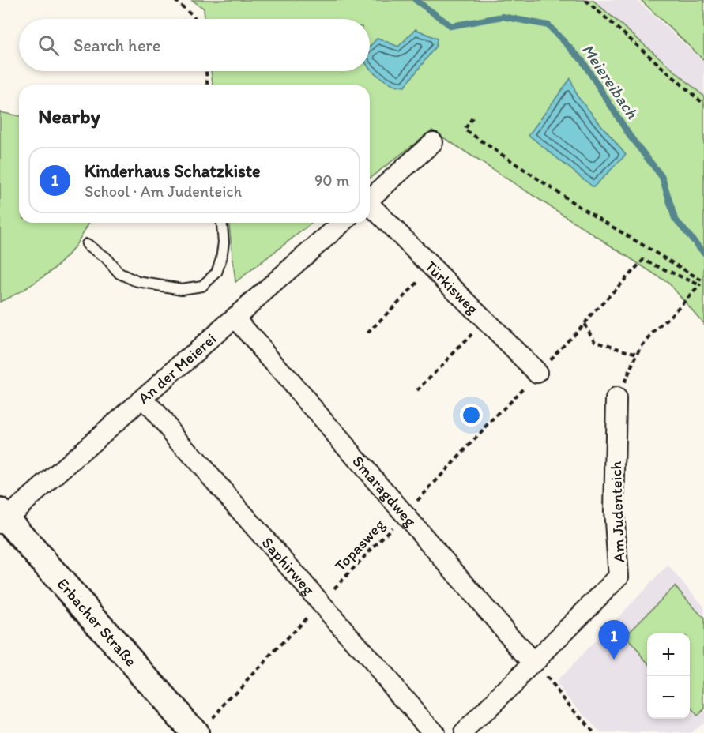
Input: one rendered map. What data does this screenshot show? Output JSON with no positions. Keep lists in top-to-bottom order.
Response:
{
  "streets": {
    "street": [
      "Türkisweg",
      "An der Meierei",
      "Smaragdweg",
      "Am Judenteich",
      "Saphirweg",
      "Erbacher Straße"
    ],
    "path": ["Topasweg"]
  },
  "crossings": [
    ["Türkisweg", "Topasweg"],
    ["An der Meierei", "Smaragdweg"],
    ["An der Meierei", "Saphirweg"],
    ["An der Meierei", "Erbacher Straße"],
    ["Smaragdweg", "Am Judenteich"],
    ["Smaragdweg", "Topasweg"],
    ["Topasweg", "Saphirweg"],
    ["Topasweg", "Erbacher Straße"]
  ],
  "water": ["Meiereibach"],
  "page": {
    "search": "Search here",
    "heading": "Nearby",
    "list": [
      {
        "mark": "1",
        "name": "Kinderhaus Schatzkiste",
        "note": "School · Am Judenteich",
        "value": "90 m"
      }
    ],
    "pins": "1",
    "map_buttons": ["+", "−"]
  }
}
